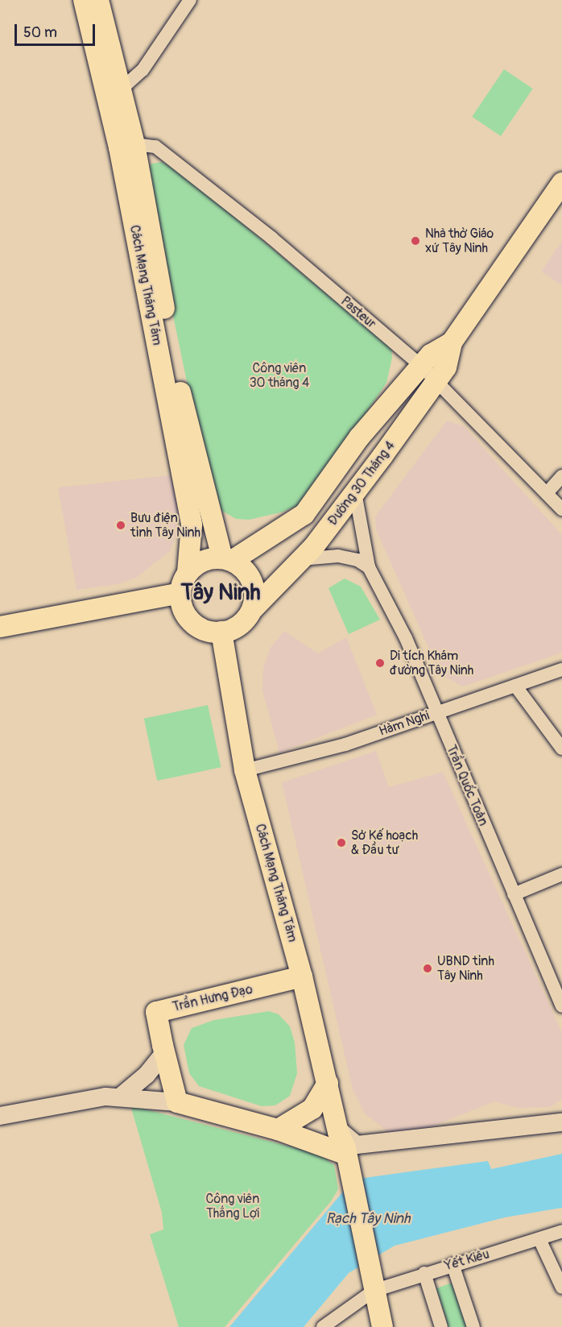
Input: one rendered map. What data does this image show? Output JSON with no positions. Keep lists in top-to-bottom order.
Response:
{
  "streets": {
    "main road": ["Cách Mạng Tháng Tám", "Đường 30 Tháng 4", "Trần Hưng Đạo"],
    "street": [
      "Pasteur",
      "Hàm Nghi",
      "Trần Quốc Toản",
      "Yết Kiêu"
    ]
  },
  "crossings": [
    ["Cách Mạng Tháng Tám", "Pasteur"],
    ["Cách Mạng Tháng Tám", "Đường 30 Tháng 4"],
    ["Cách Mạng Tháng Tám", "Hàm Nghi"],
    ["Cách Mạng Tháng Tám", "Trần Hưng Đạo"],
    ["Cách Mạng Tháng Tám", "Yết Kiêu"],
    ["Pasteur", "Đường 30 Tháng 4"],
    ["Đường 30 Tháng 4", "Trần Quốc Toản"],
    ["Hàm Nghi", "Trần Quốc Toản"]
  ],
  "districts": ["Tây Ninh"],
  "water": ["Rạch Tây Ninh"],
  "parks": ["Công viên 30 tháng 4", "Công viên Thắng Lợi"],
  "places": [
    "Nhà thờ Giáo xứ Tây Ninh",
    "Bưu điện tỉnh Tây Ninh",
    "Di tích Khám đường Tây Ninh",
    "Sở Kế hoạch & Đầu tư",
    "UBND tỉnh Tây Ninh"
  ],
  "scale_bar": "50 m"
}
